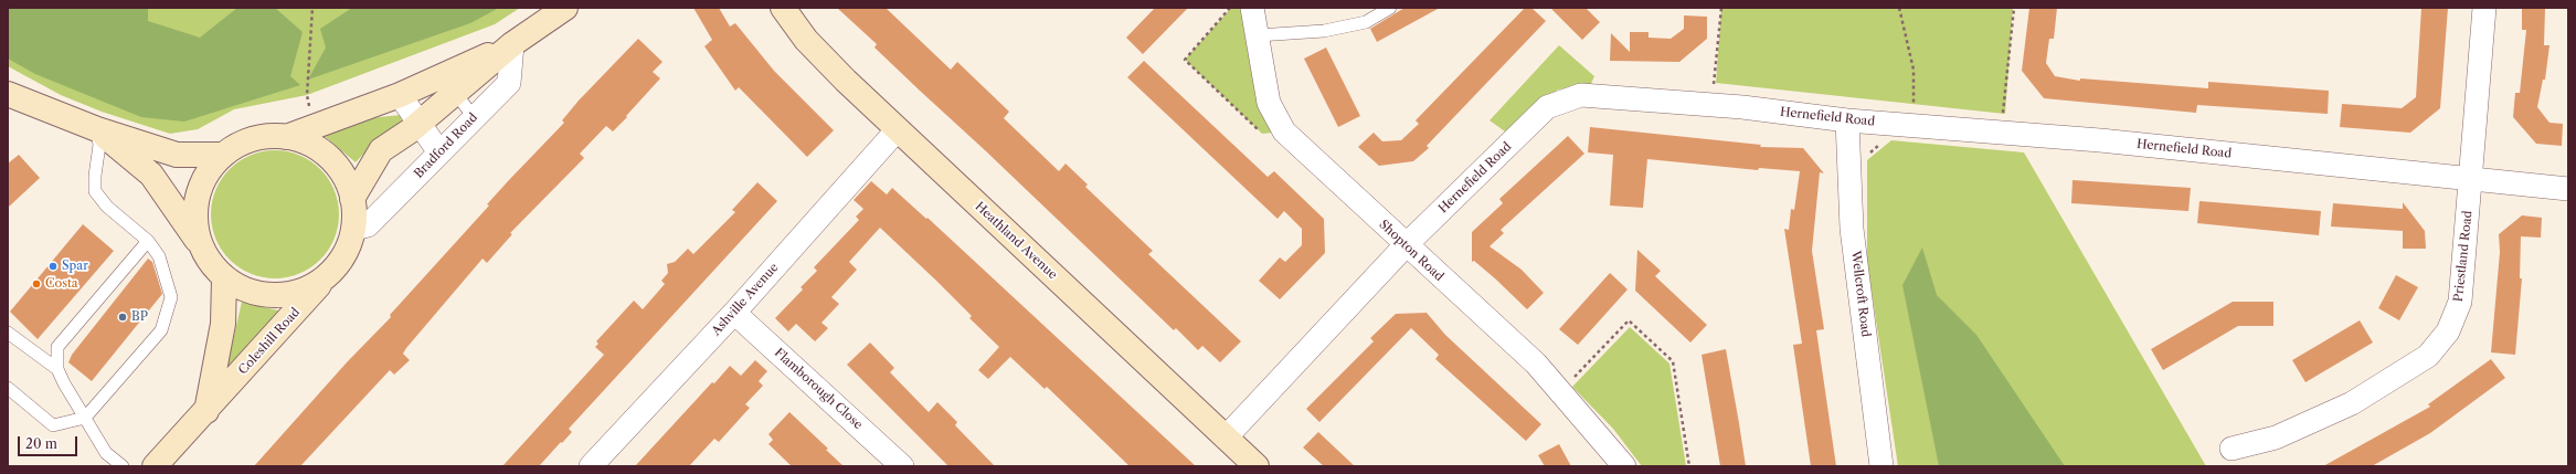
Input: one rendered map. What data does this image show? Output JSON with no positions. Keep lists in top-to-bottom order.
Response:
{
  "streets": {
    "main road": ["Heathland Avenue", "Coleshill Road"],
    "street": [
      "Hernefield Road",
      "Bradford Road",
      "Shopton Road",
      "Priestland Road",
      "Wellcroft Road",
      "Ashville Avenue",
      "Flamborough Close"
    ]
  },
  "crossings": [
    ["Hernefield Road", "Heathland Avenue"],
    ["Hernefield Road", "Shopton Road"],
    ["Hernefield Road", "Priestland Road"],
    ["Hernefield Road", "Wellcroft Road"],
    ["Heathland Avenue", "Ashville Avenue"],
    ["Ashville Avenue", "Flamborough Close"]
  ],
  "places": ["Spar", "Costa", "BP"],
  "scale_bar": "20 m"
}
